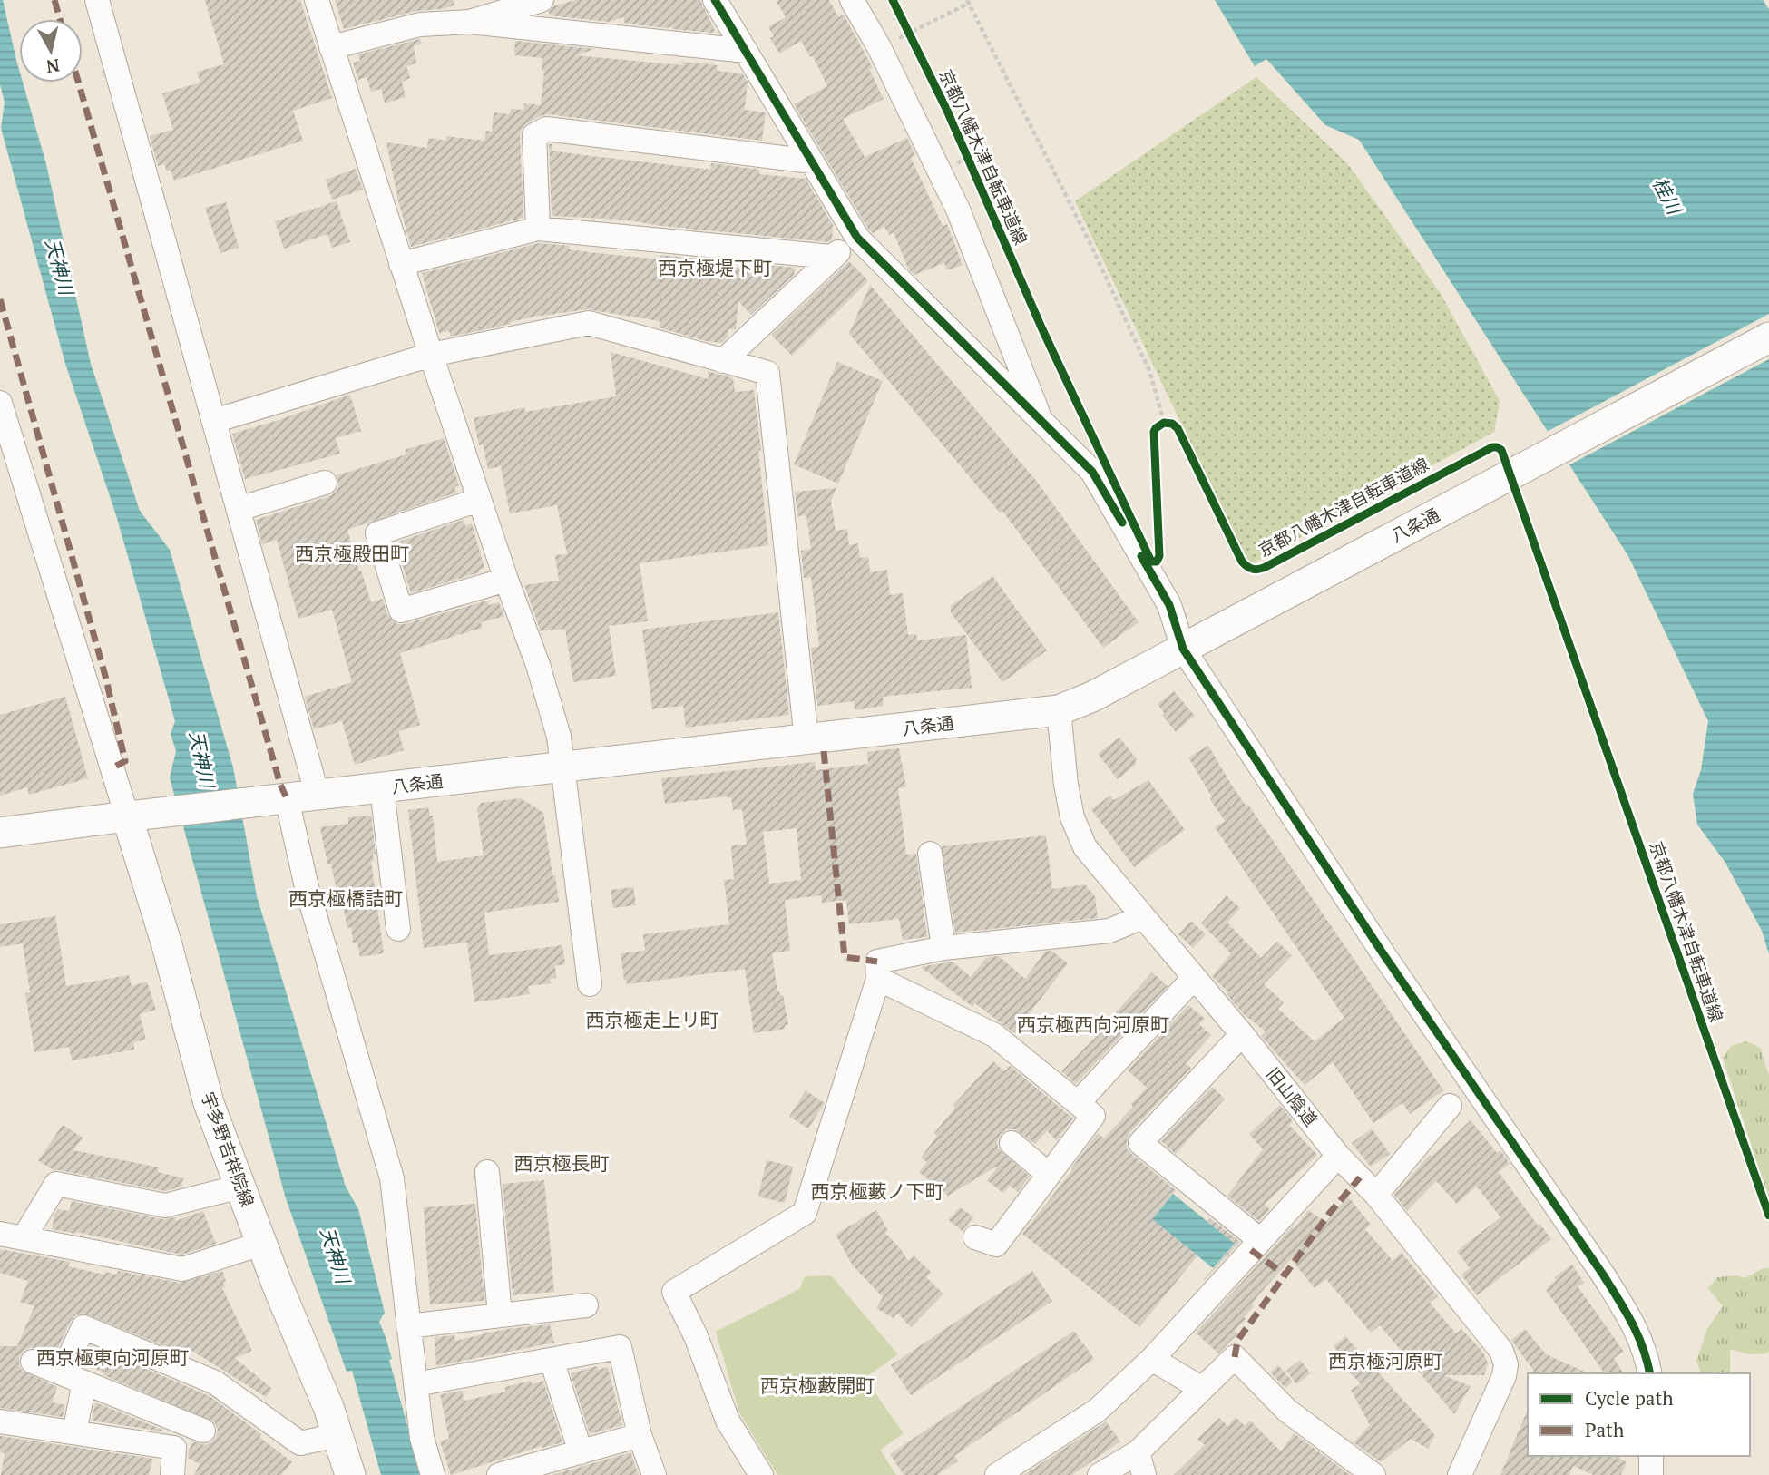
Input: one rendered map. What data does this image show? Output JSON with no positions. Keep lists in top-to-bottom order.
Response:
{
  "streets": {
    "main road": ["八条通", "宇多野吉祥院線"],
    "street": ["旧山陰道"],
    "cycle path": ["京都八幡木津自転車道線"]
  },
  "crossings": [
    ["八条通", "旧山陰道"],
    ["八条通", "宇多野吉祥院線"]
  ],
  "districts": [
    "西京極堤下町",
    "西京極殿田町",
    "西京極橋詰町",
    "西京極走上リ町",
    "西京極西向河原町",
    "西京極長町",
    "西京極藪ノ下町",
    "西京極東向河原町",
    "西京極河原町",
    "西京極藪開町"
  ],
  "water": ["桂川", "天神川"],
  "legend": ["Cycle path", "Path"],
  "north": "bottom"
}
